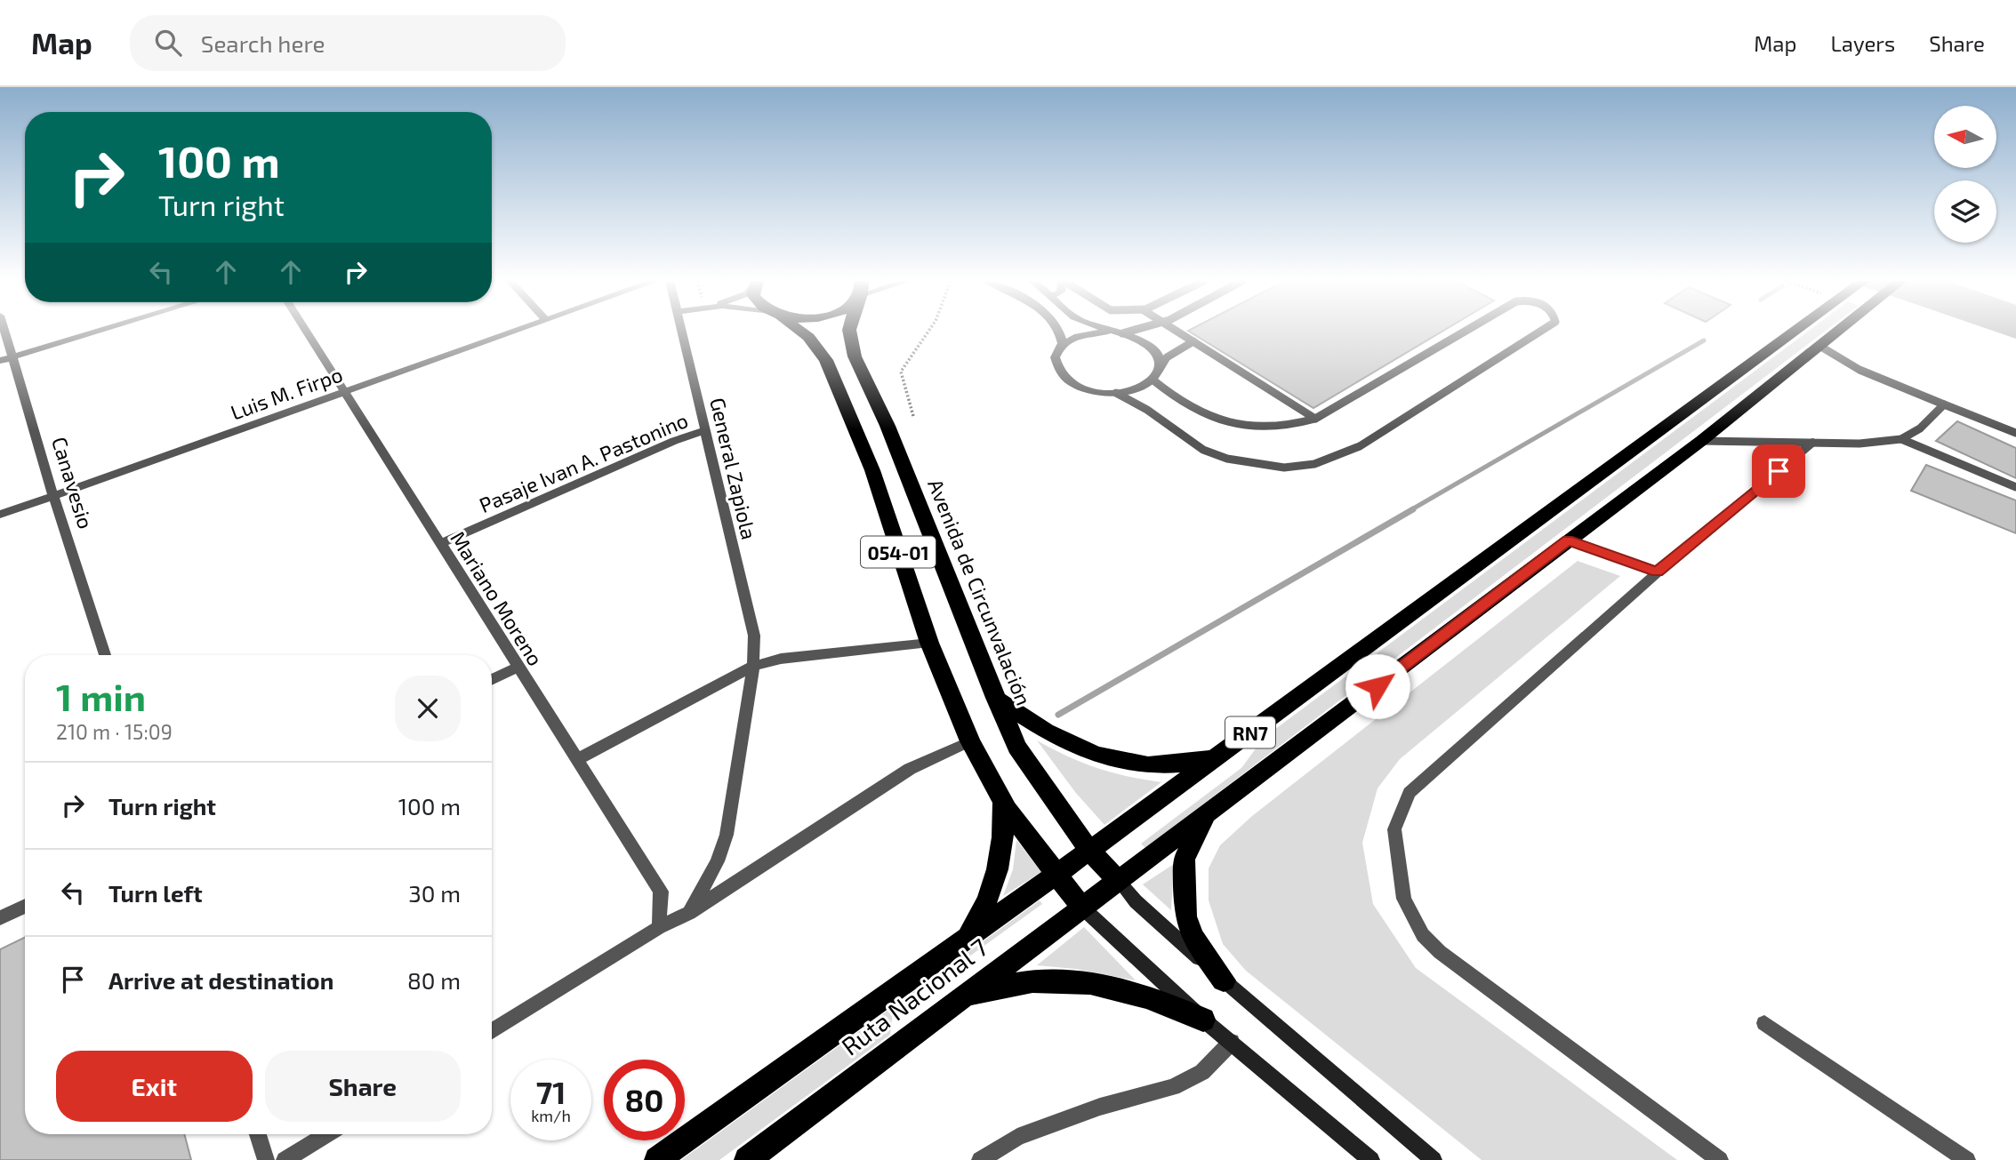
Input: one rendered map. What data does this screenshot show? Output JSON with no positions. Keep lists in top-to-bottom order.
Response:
{
  "streets": {
    "highway": [
      "054-01",
      "Avenida de Circunvalación",
      "RN7",
      "Ruta Nacional 7"
    ],
    "street": [
      "Luis M. Firpo",
      "Pasaje Ivan A. Pastonino",
      "General Zapiola",
      "Canavesio",
      "Mariano Moreno"
    ]
  },
  "crossings": [
    ["Luis M. Firpo", "Canavesio"],
    ["Luis M. Firpo", "Mariano Moreno"],
    ["Pasaje Ivan A. Pastonino", "General Zapiola"],
    ["Pasaje Ivan A. Pastonino", "Mariano Moreno"],
    ["054-01", "Avenida de Circunvalación"],
    ["054-01", "RN7"],
    ["054-01", "Ruta Nacional 7"],
    ["Avenida de Circunvalación", "RN7"],
    ["Avenida de Circunvalación", "Ruta Nacional 7"],
    ["RN7", "Ruta Nacional 7"]
  ],
  "north": "left",
  "page": {
    "header": "Map",
    "search": "Search here",
    "nav": ["Map", "Layers", "Share"],
    "turn": ["100 m", "Turn right"],
    "heading": ["1 min", "210 m · 15:09"],
    "list": [
      {
        "name": "Turn right",
        "value": "100 m"
      },
      {
        "name": "Turn left",
        "value": "30 m"
      },
      {
        "name": "Arrive at destination",
        "value": "80 m"
      }
    ],
    "buttons": ["Exit", "Share"],
    "speed": "71 km/h",
    "limit": "80"
  }
}
